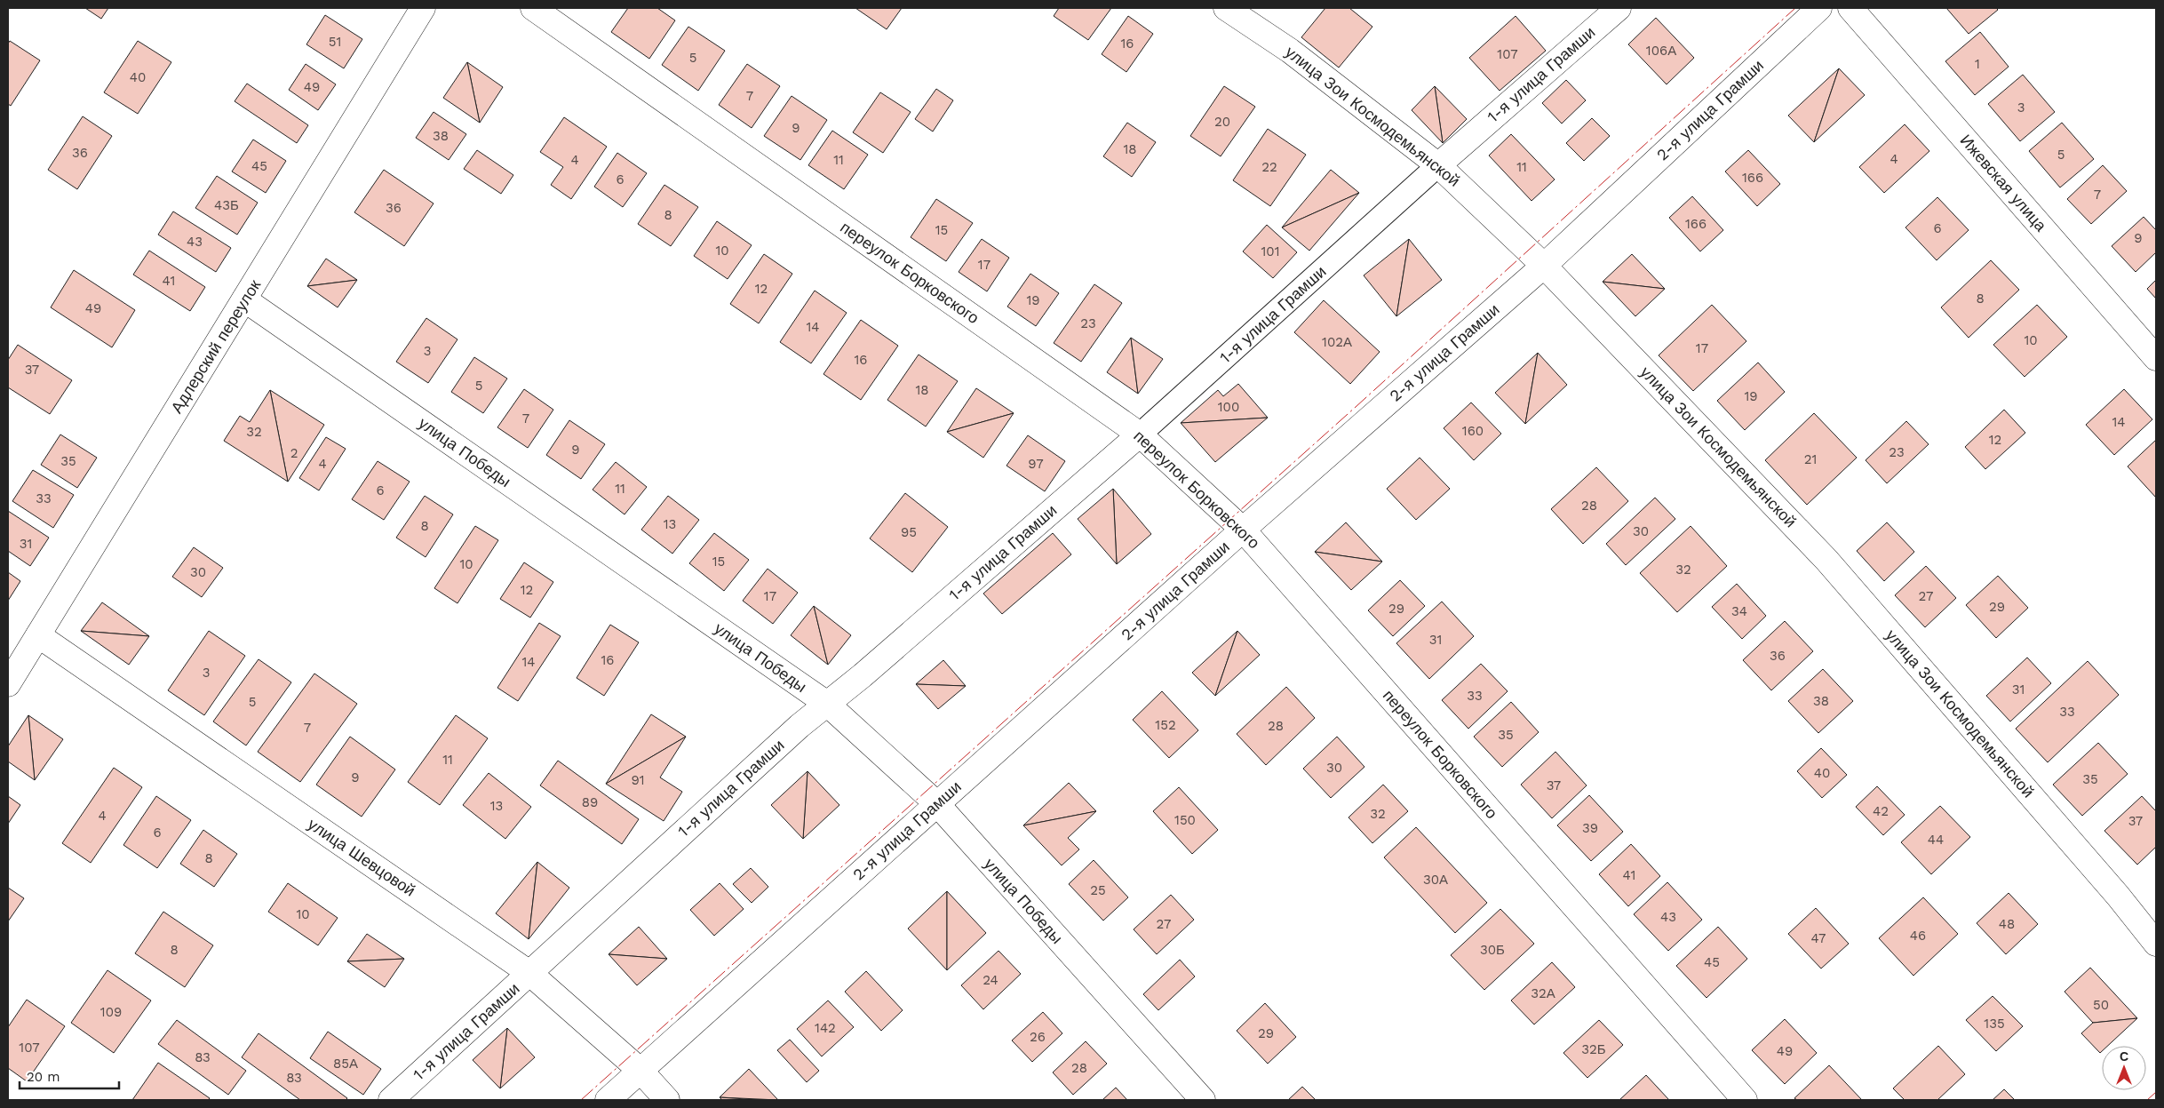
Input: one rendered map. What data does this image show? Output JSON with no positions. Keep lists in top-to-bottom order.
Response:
{
  "streets": {
    "street": [
      "1-я улица Грамши",
      "2-я улица Грамши",
      "улица Зои Космодемьянской",
      "Ижевская улица",
      "переулок Борковского",
      "Адлерский переулок",
      "улица Победы",
      "улица Шевцовой"
    ]
  },
  "crossings": [
    ["1-я улица Грамши", "улица Зои Космодемьянской"],
    ["1-я улица Грамши", "переулок Борковского"],
    ["1-я улица Грамши", "улица Победы"],
    ["1-я улица Грамши", "улица Шевцовой"],
    ["2-я улица Грамши", "улица Зои Космодемьянской"],
    ["2-я улица Грамши", "переулок Борковского"],
    ["2-я улица Грамши", "улица Победы"],
    ["2-я улица Грамши", "улица Шевцовой"],
    ["Адлерский переулок", "улица Победы"],
    ["Адлерский переулок", "улица Шевцовой"]
  ],
  "house_numbers": [
    "51",
    "16",
    "106А",
    "107",
    "5",
    "1",
    "40",
    "49",
    "7",
    "3",
    "20",
    "9",
    "38",
    "18",
    "36",
    "5",
    "4",
    "4",
    "11",
    "45",
    "22",
    "11",
    "166",
    "6",
    "7",
    "43Б",
    "36",
    "8",
    "166",
    "6",
    "15",
    "9",
    "43",
    "10",
    "101",
    "17",
    "41",
    "12",
    "8",
    "19",
    "49",
    "23",
    "14",
    "10",
    "102А",
    "17",
    "3",
    "16",
    "37",
    "5",
    "18",
    "19",
    "100",
    "7",
    "14",
    "160",
    "32",
    "12",
    "9",
    "23",
    "2",
    "21",
    "35",
    "4",
    "97",
    "11",
    "6",
    "33",
    "28",
    "13",
    "8",
    "30",
    "95",
    "31",
    "15",
    "10",
    "32",
    "30",
    "12",
    "17",
    "27",
    "29",
    "29",
    "34",
    "31",
    "36",
    "16",
    "14",
    "3",
    "31",
    "33",
    "38",
    "5",
    "33",
    "152",
    "28",
    "7",
    "35",
    "11",
    "30",
    "40",
    "9",
    "35",
    "91",
    "37",
    "89",
    "13",
    "42",
    "32",
    "4",
    "150",
    "37",
    "39",
    "6",
    "44",
    "8",
    "41",
    "30А",
    "25",
    "10",
    "43",
    "27",
    "48",
    "46",
    "47",
    "8",
    "30Б",
    "45",
    "24",
    "32А",
    "50",
    "109",
    "135",
    "142",
    "29",
    "26",
    "107",
    "32Б",
    "49",
    "83",
    "85А",
    "28",
    "83"
  ],
  "scale_bar": "20 m",
  "north": "top"
}
